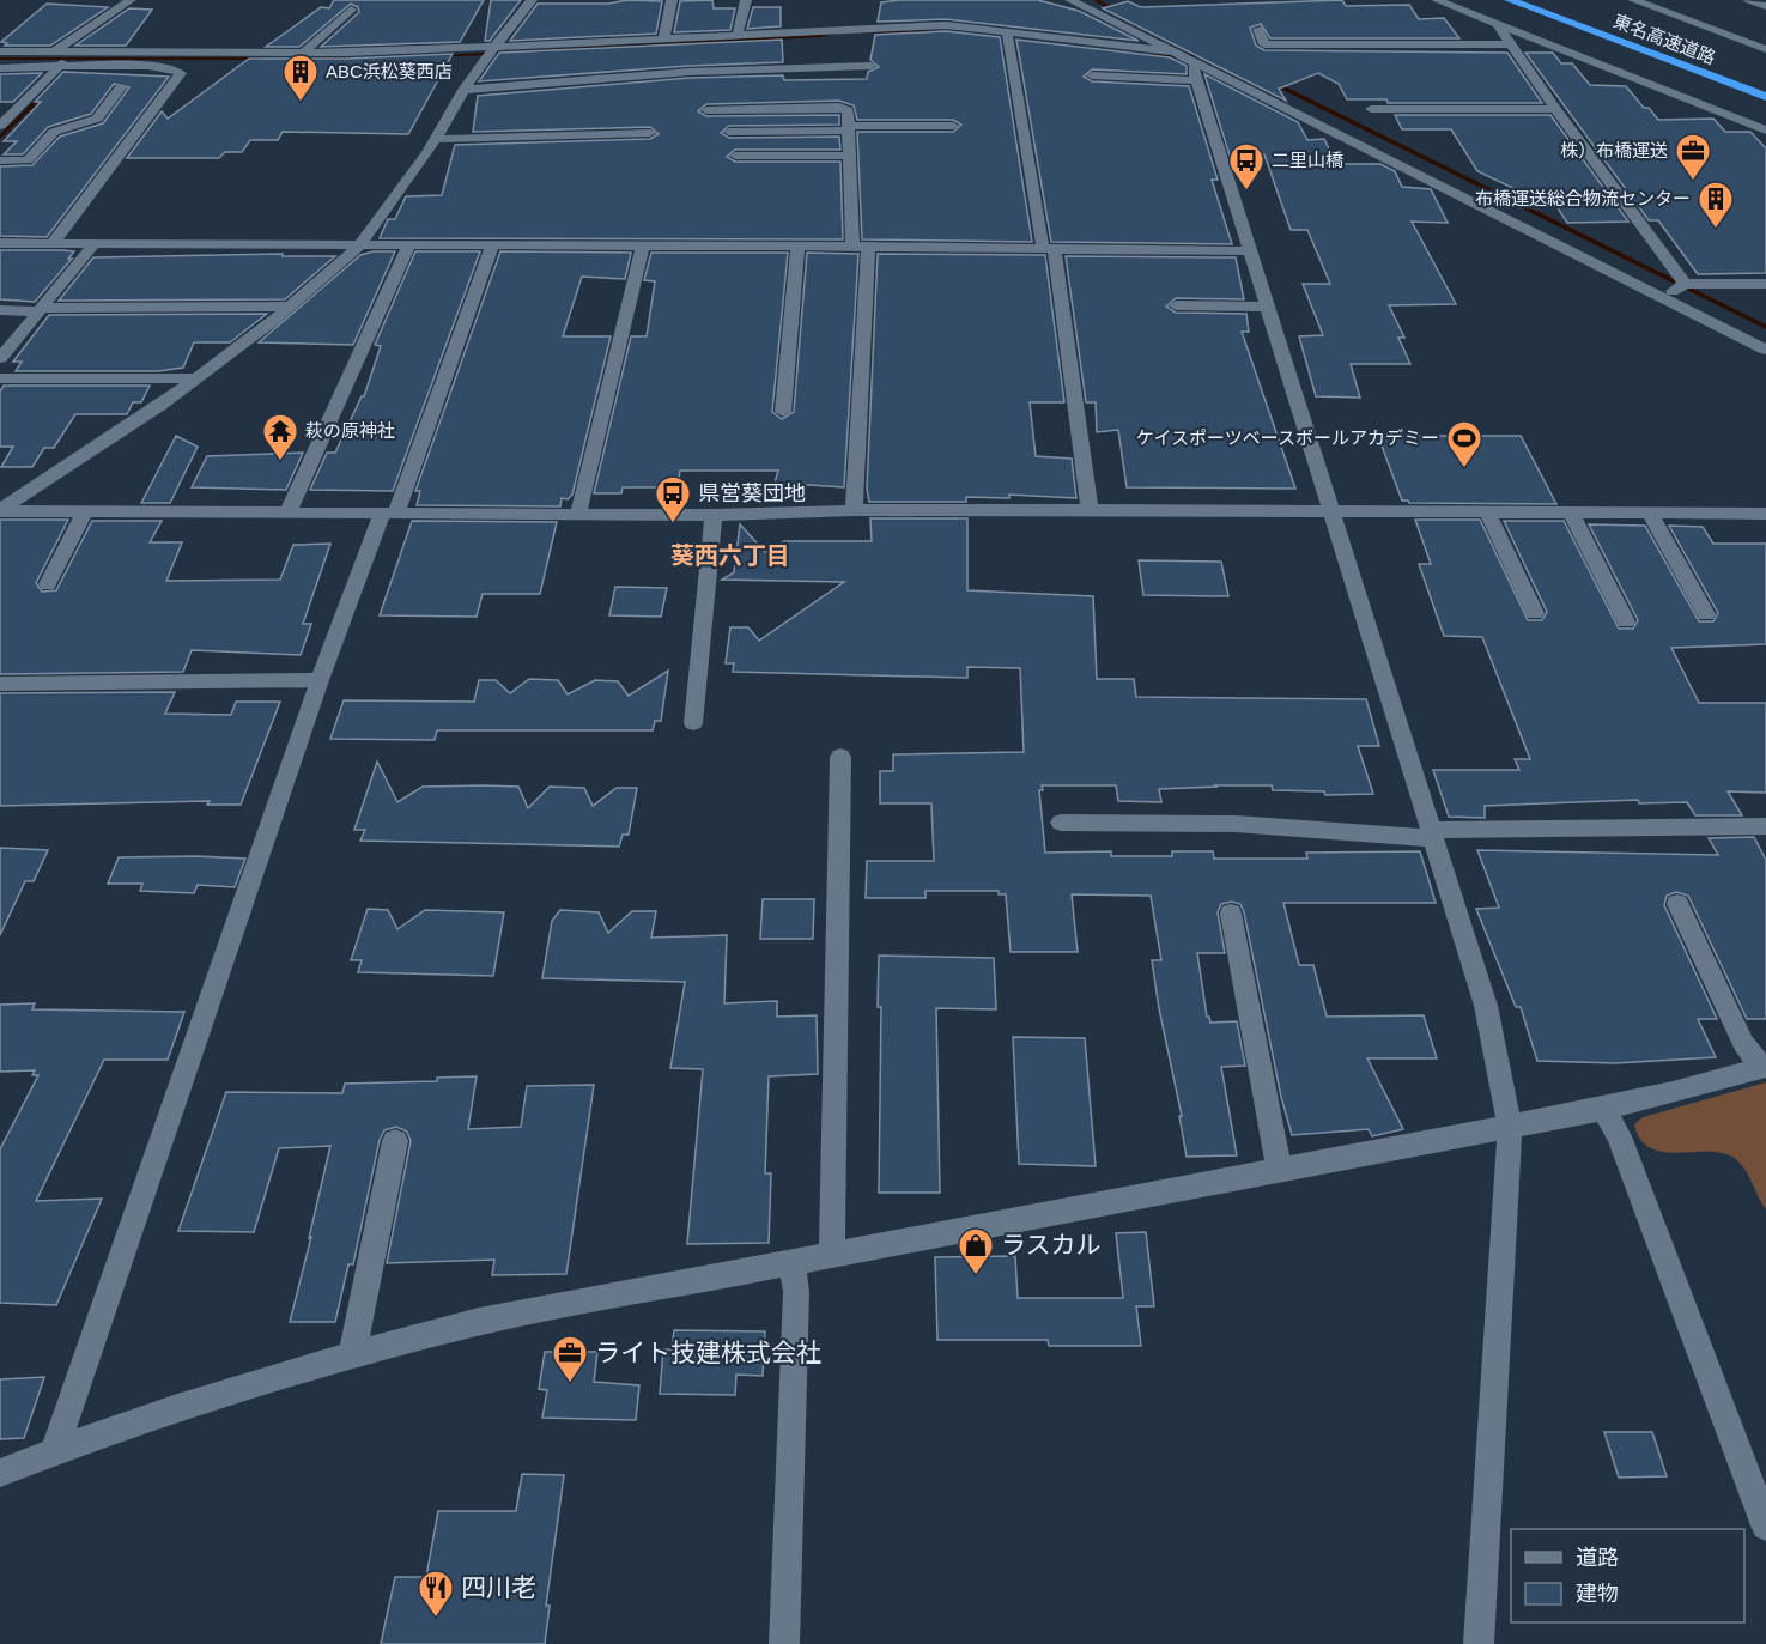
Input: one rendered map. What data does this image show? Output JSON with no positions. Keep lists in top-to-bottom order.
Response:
{
  "streets": {
    "highway": ["東名高速道路"]
  },
  "districts": ["葵西六丁目"],
  "places": {
    "building": ["ABC浜松葵西店", "布橋運送総合物流センター"],
    "office": ["株）布橋運送", "ライト技建株式会社"],
    "bus stop": ["二里山橋", "県営葵団地"],
    "temple": ["萩の原神社"],
    "sports": ["ケイスポーツベースボールアカデミー"],
    "shop": ["ラスカル"],
    "restaurant": ["四川老"]
  },
  "legend": ["道路", "建物"]
}
